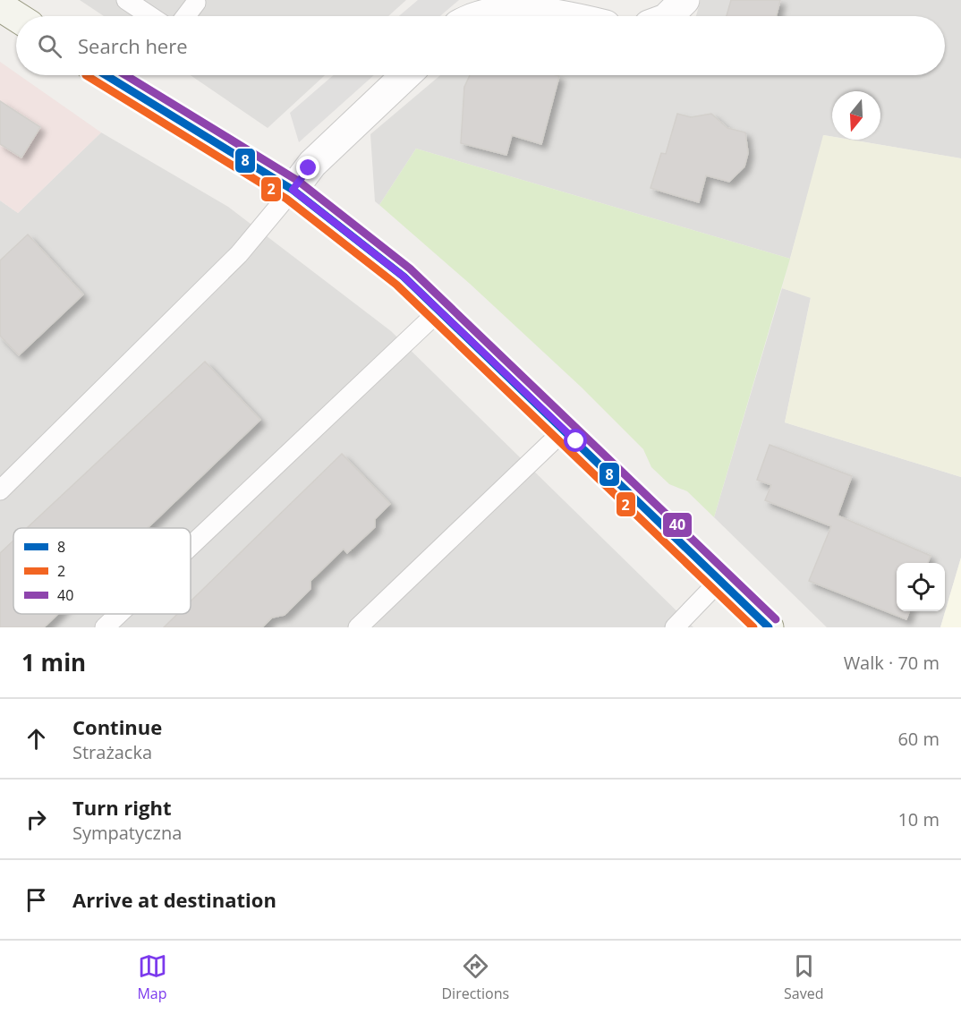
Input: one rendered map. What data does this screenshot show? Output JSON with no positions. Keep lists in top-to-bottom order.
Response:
{
  "lines": ["transit line 8", "transit line 2", "transit line 40"],
  "legend": ["8", "2", "40"],
  "north": "bottom",
  "page": {
    "search": "Search here",
    "heading": ["1 min", "Walk · 70 m"],
    "list": [
      ["Continue", "Strażacka", "60 m"],
      ["Turn right", "Sympatyczna", "10 m"],
      "Arrive at destination"
    ],
    "nav": ["Map", "Directions", "Saved"]
  }
}
